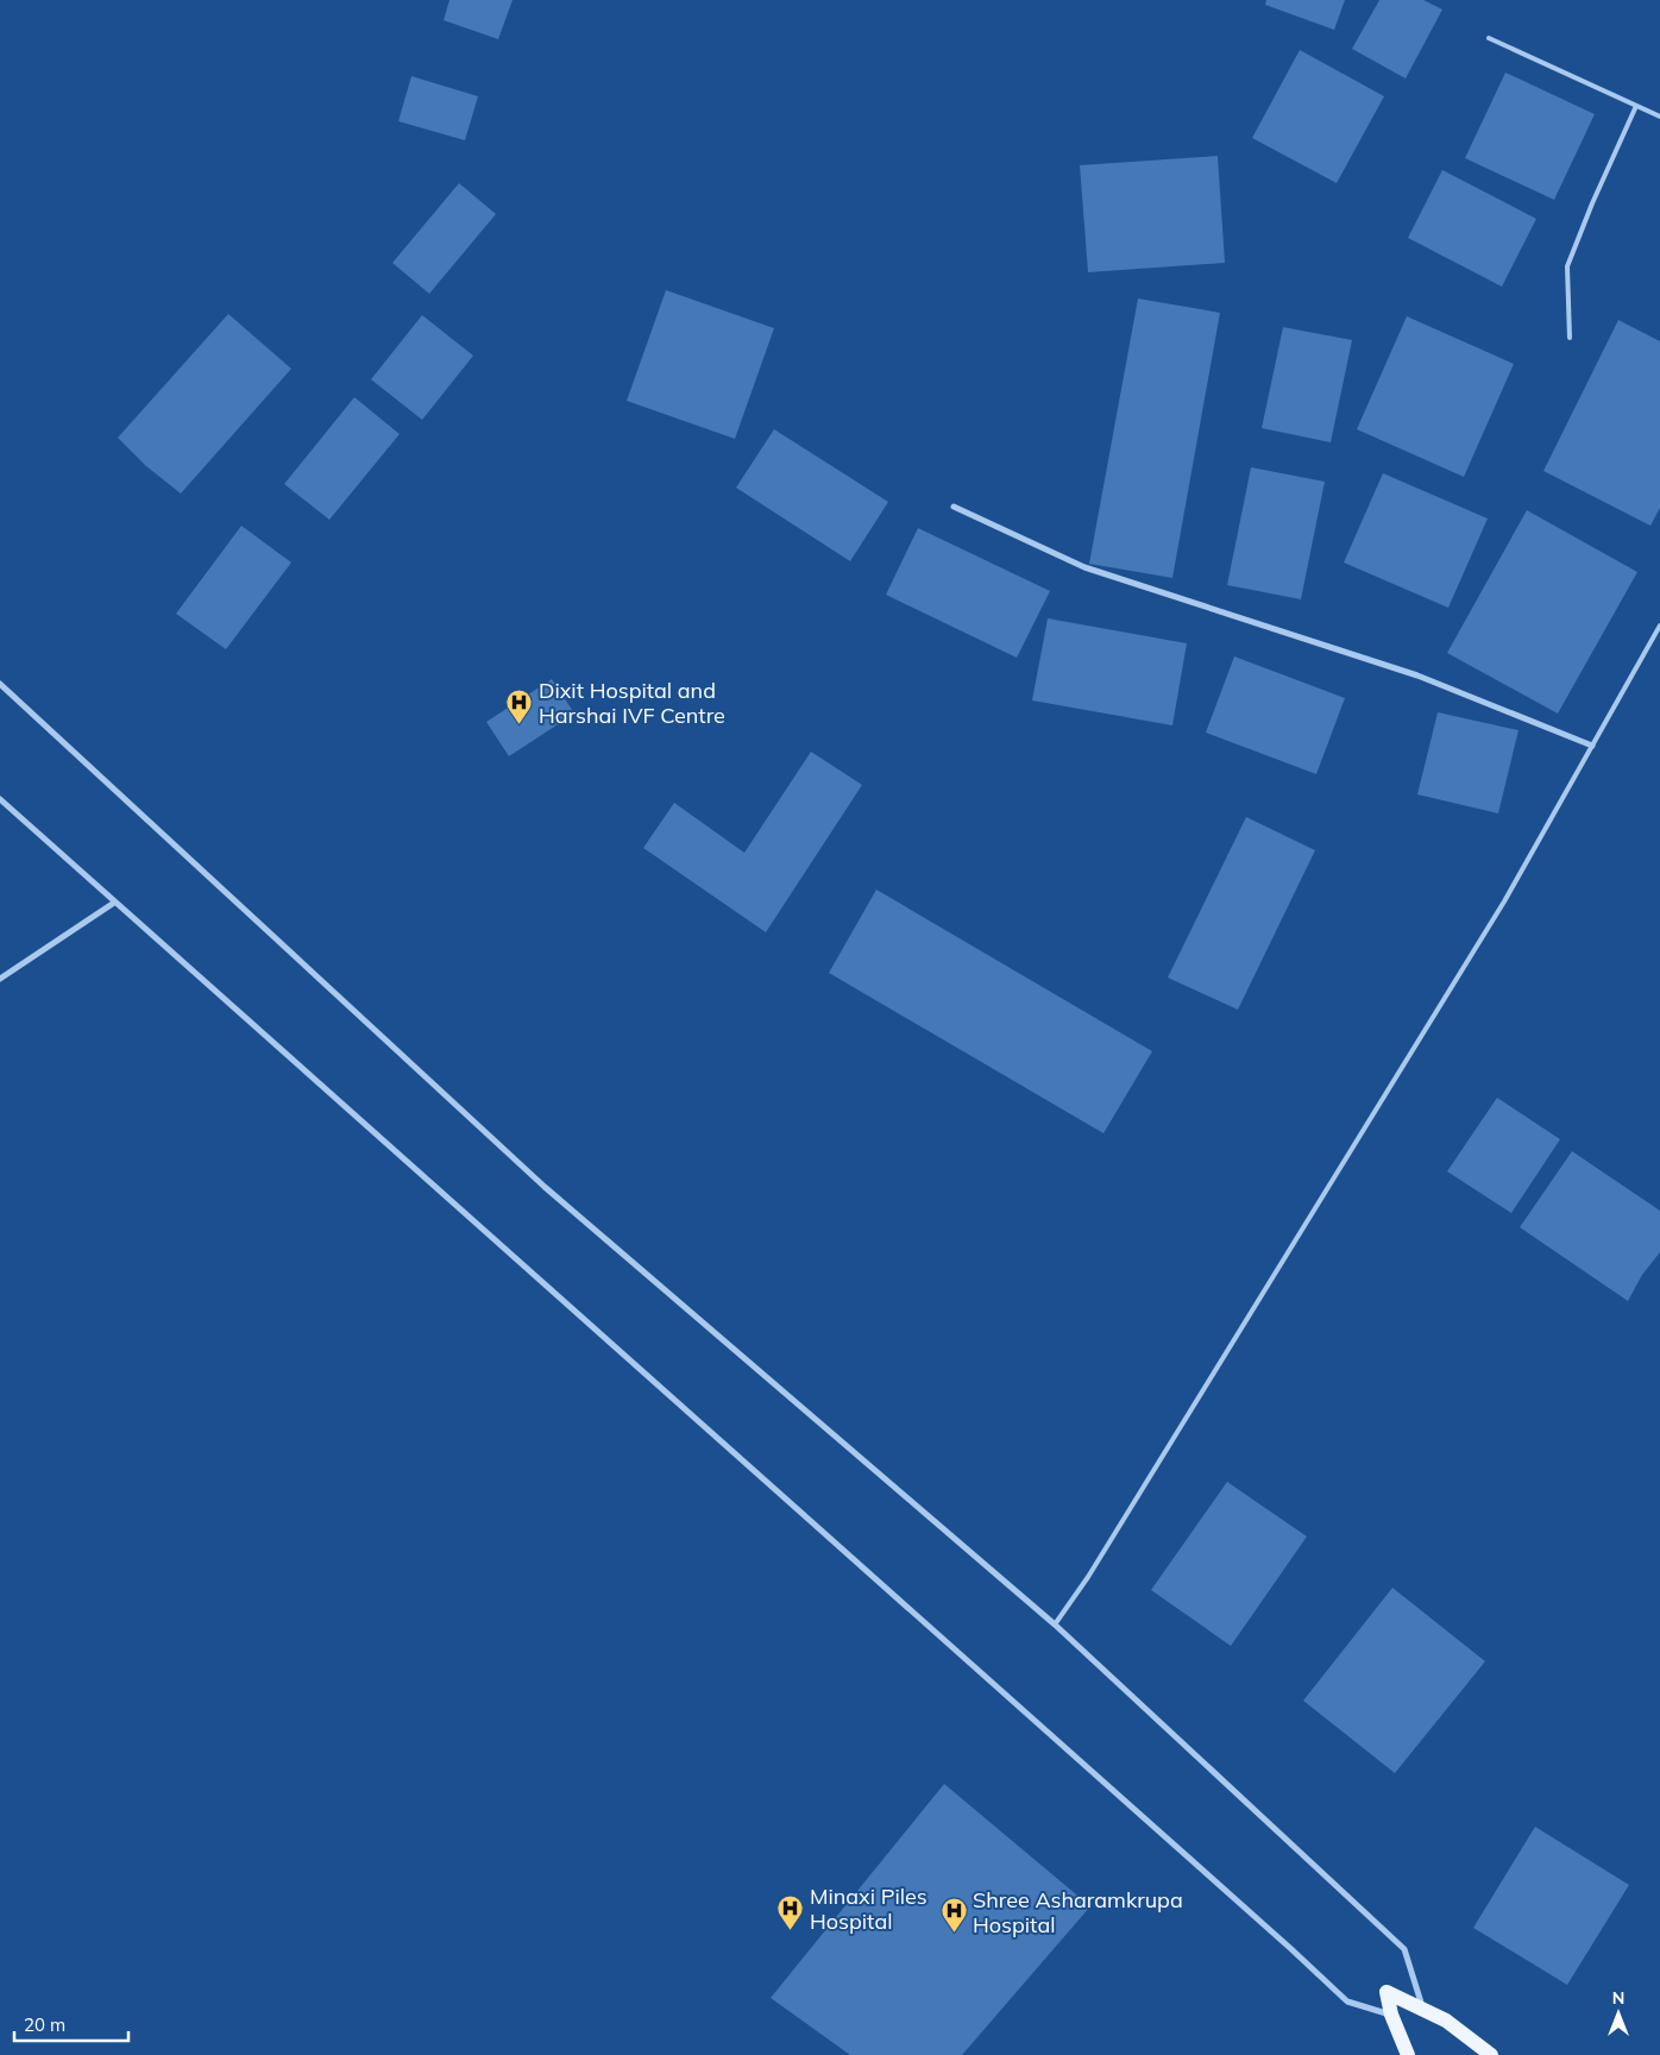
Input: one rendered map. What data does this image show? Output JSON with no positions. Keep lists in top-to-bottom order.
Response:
{
  "places": {
    "hospital": ["Dixit Hospital and Harshai IVF Centre", "Minaxi Piles Hospital", "Shree Asharamkrupa Hospital"]
  },
  "scale_bar": "20 m",
  "north": "top"
}
